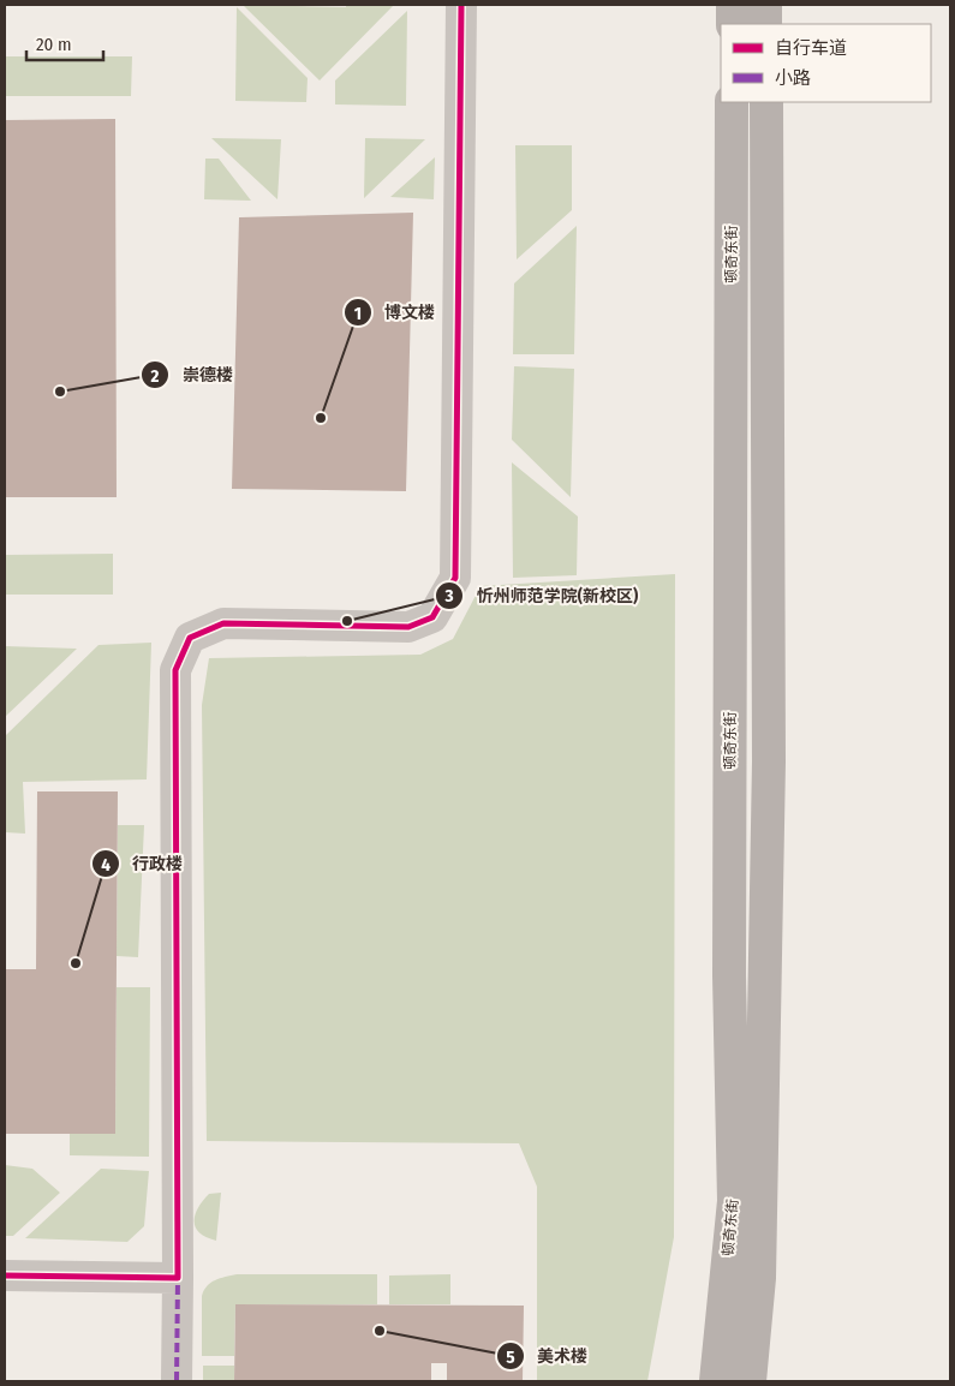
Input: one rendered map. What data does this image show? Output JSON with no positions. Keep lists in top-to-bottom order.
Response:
{
  "streets": {
    "main road": ["顿奇东街"]
  },
  "places": [
    "崇德楼",
    "博文楼",
    "忻州师范学院(新校区)",
    "行政楼",
    "美术楼"
  ],
  "legend": ["自行车道", "小路"],
  "scale_bar": "20 m"
}
